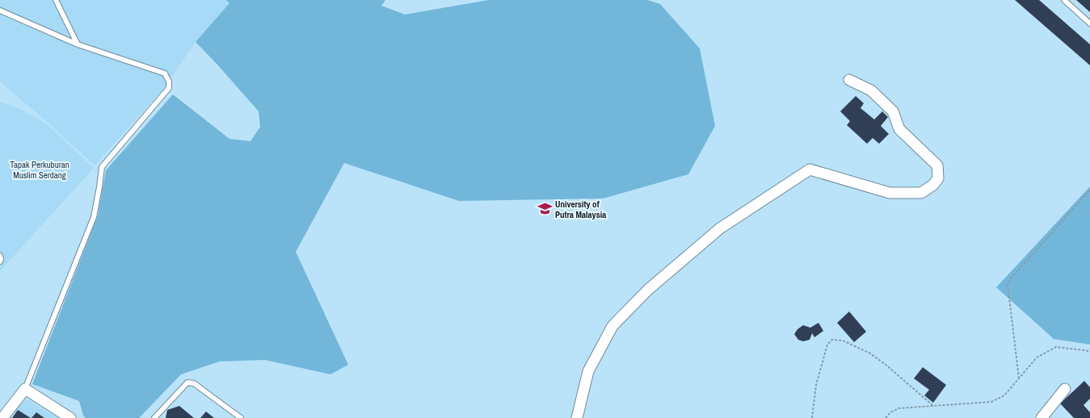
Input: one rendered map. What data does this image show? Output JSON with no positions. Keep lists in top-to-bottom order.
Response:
{
  "parks": ["Tapak Perkuburan Muslim Serdang"],
  "places": {
    "school or university": ["University of Putra Malaysia"]
  }
}
